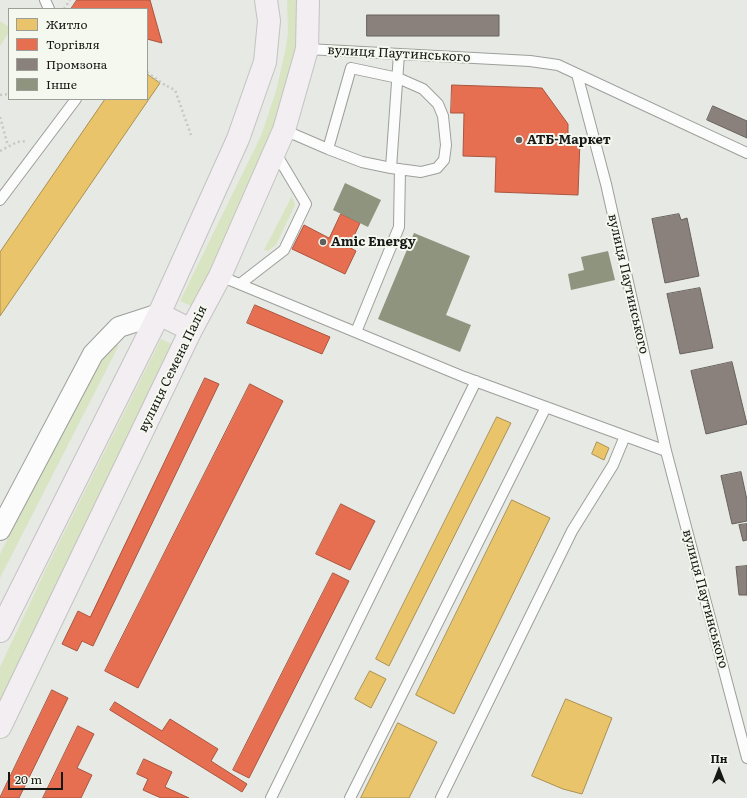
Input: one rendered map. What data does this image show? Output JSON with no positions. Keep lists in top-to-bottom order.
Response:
{
  "streets": {
    "main road": ["вулиця Семена Палія"],
    "lane": ["вулиця Паутинського"]
  },
  "crossings": [
    ["вулиця Паутинського", "вулиця Семена Палія"]
  ],
  "places": ["АТБ-Маркет", "Amic Energy"],
  "legend": [
    "Житло",
    "Торгівля",
    "Промзона",
    "Інше"
  ],
  "scale_bar": "20 m",
  "north": "top"
}
